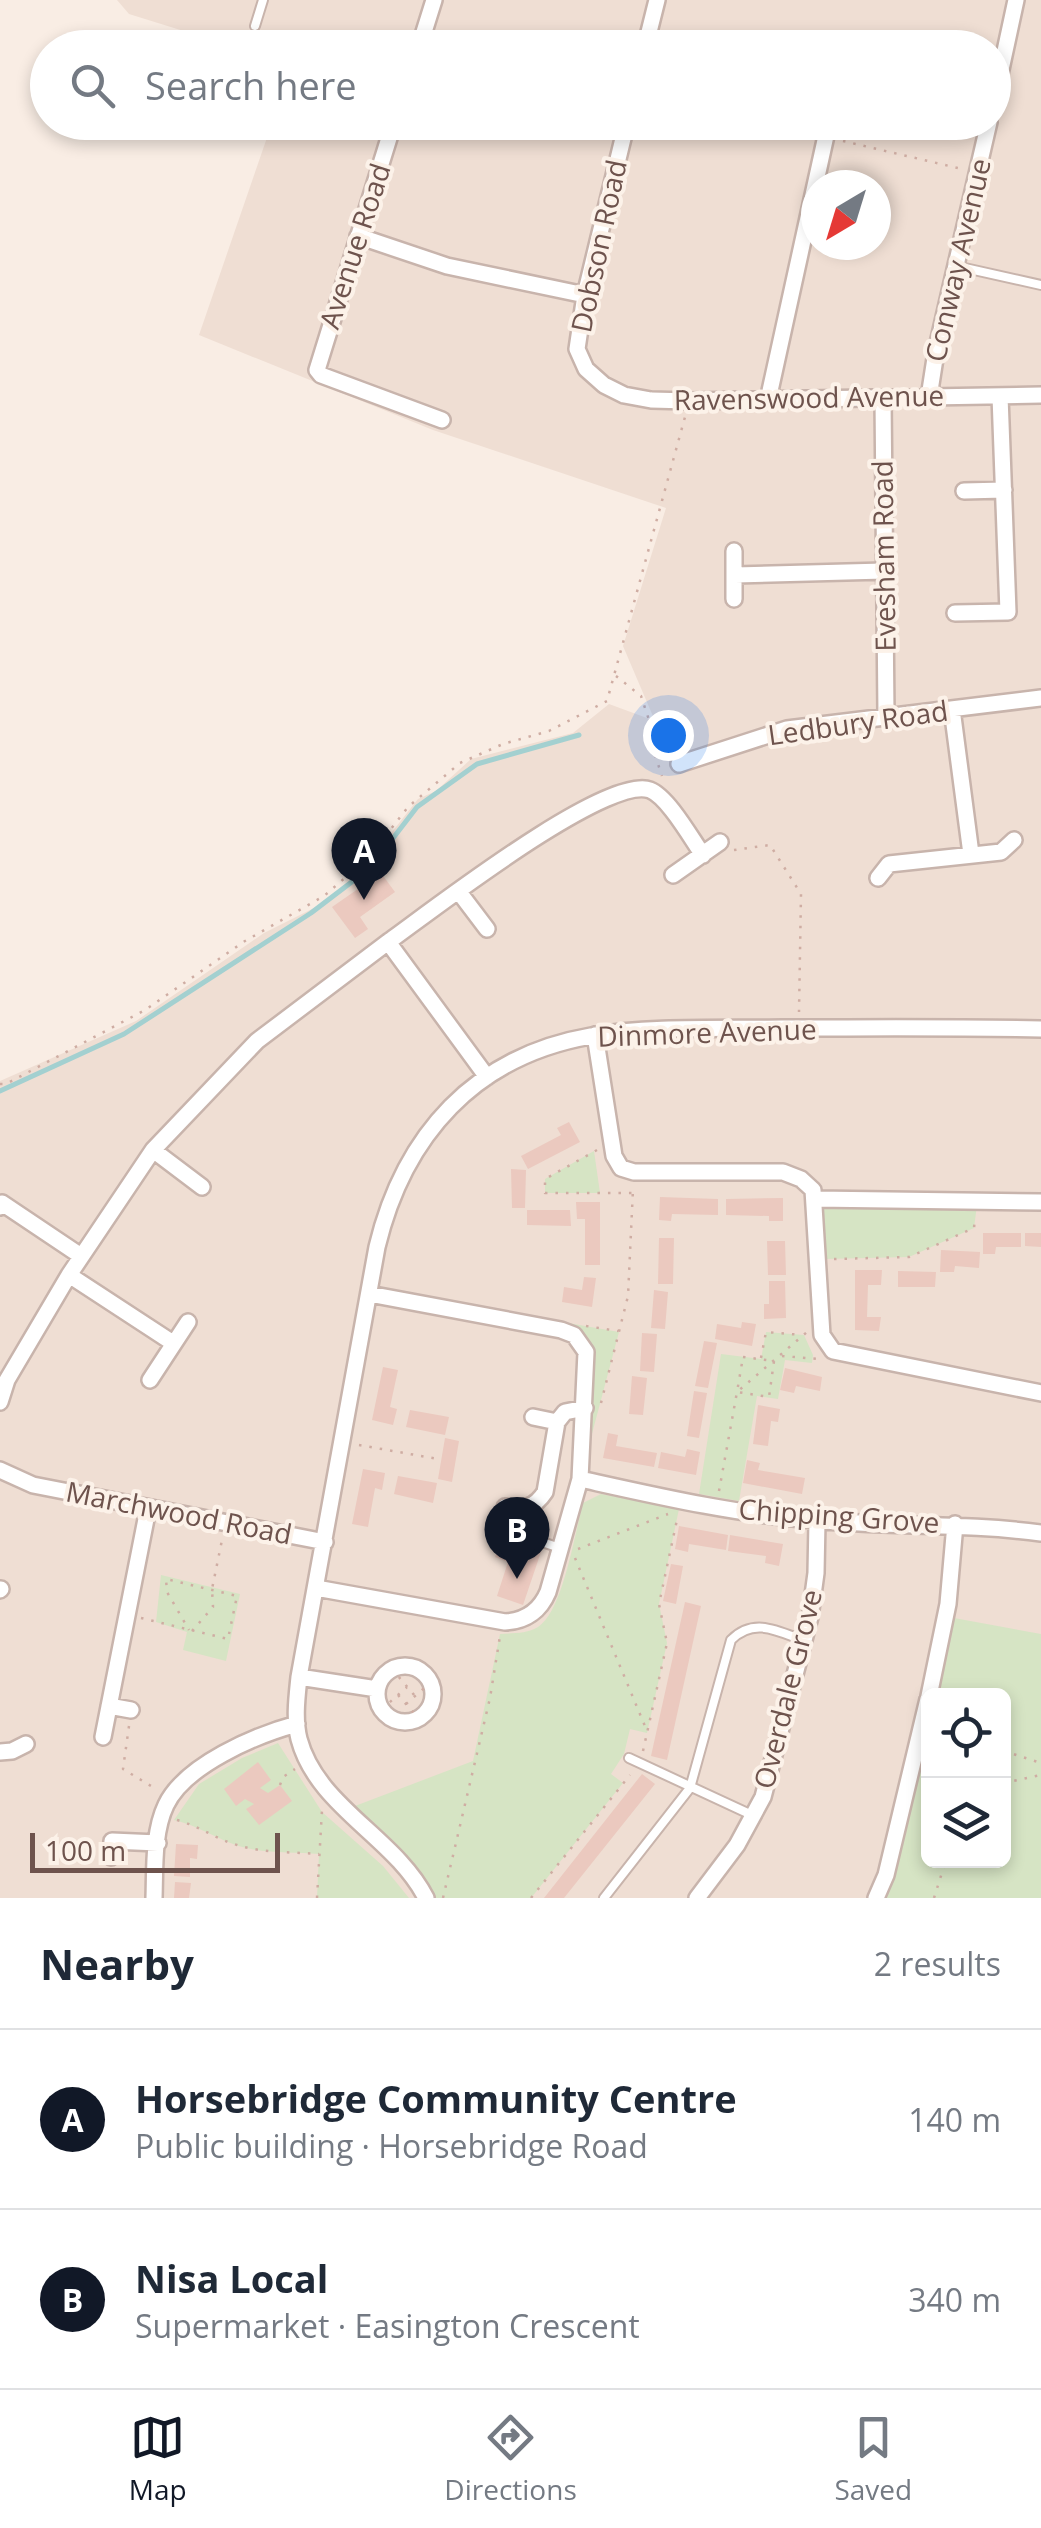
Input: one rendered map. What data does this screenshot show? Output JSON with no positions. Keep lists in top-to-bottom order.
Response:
{
  "streets": {
    "street": [
      "Avenue Road",
      "Dobson Road",
      "Conway Avenue",
      "Ravenswood Avenue",
      "Evesham Road",
      "Ledbury Road",
      "Dinmore Avenue",
      "Marchwood Road",
      "Chipping Grove",
      "Overdale Grove"
    ]
  },
  "crossings": [
    ["Dobson Road", "Ravenswood Avenue"],
    ["Conway Avenue", "Ravenswood Avenue"],
    ["Ravenswood Avenue", "Evesham Road"],
    ["Evesham Road", "Ledbury Road"],
    ["Dinmore Avenue", "Marchwood Road"],
    ["Chipping Grove", "Overdale Grove"]
  ],
  "scale_bar": "100 m",
  "north": "bottom left",
  "page": {
    "search": "Search here",
    "pins": ["A", "B"],
    "scale": "100 m",
    "heading": ["Nearby", "2 results"],
    "list": [
      {
        "mark": "A",
        "name": "Horsebridge Community Centre",
        "note": "Public building · Horsebridge Road",
        "value": "140 m"
      },
      {
        "mark": "B",
        "name": "Nisa Local",
        "note": "Supermarket · Easington Crescent",
        "value": "340 m"
      }
    ],
    "nav": ["Map", "Directions", "Saved"]
  }
}
